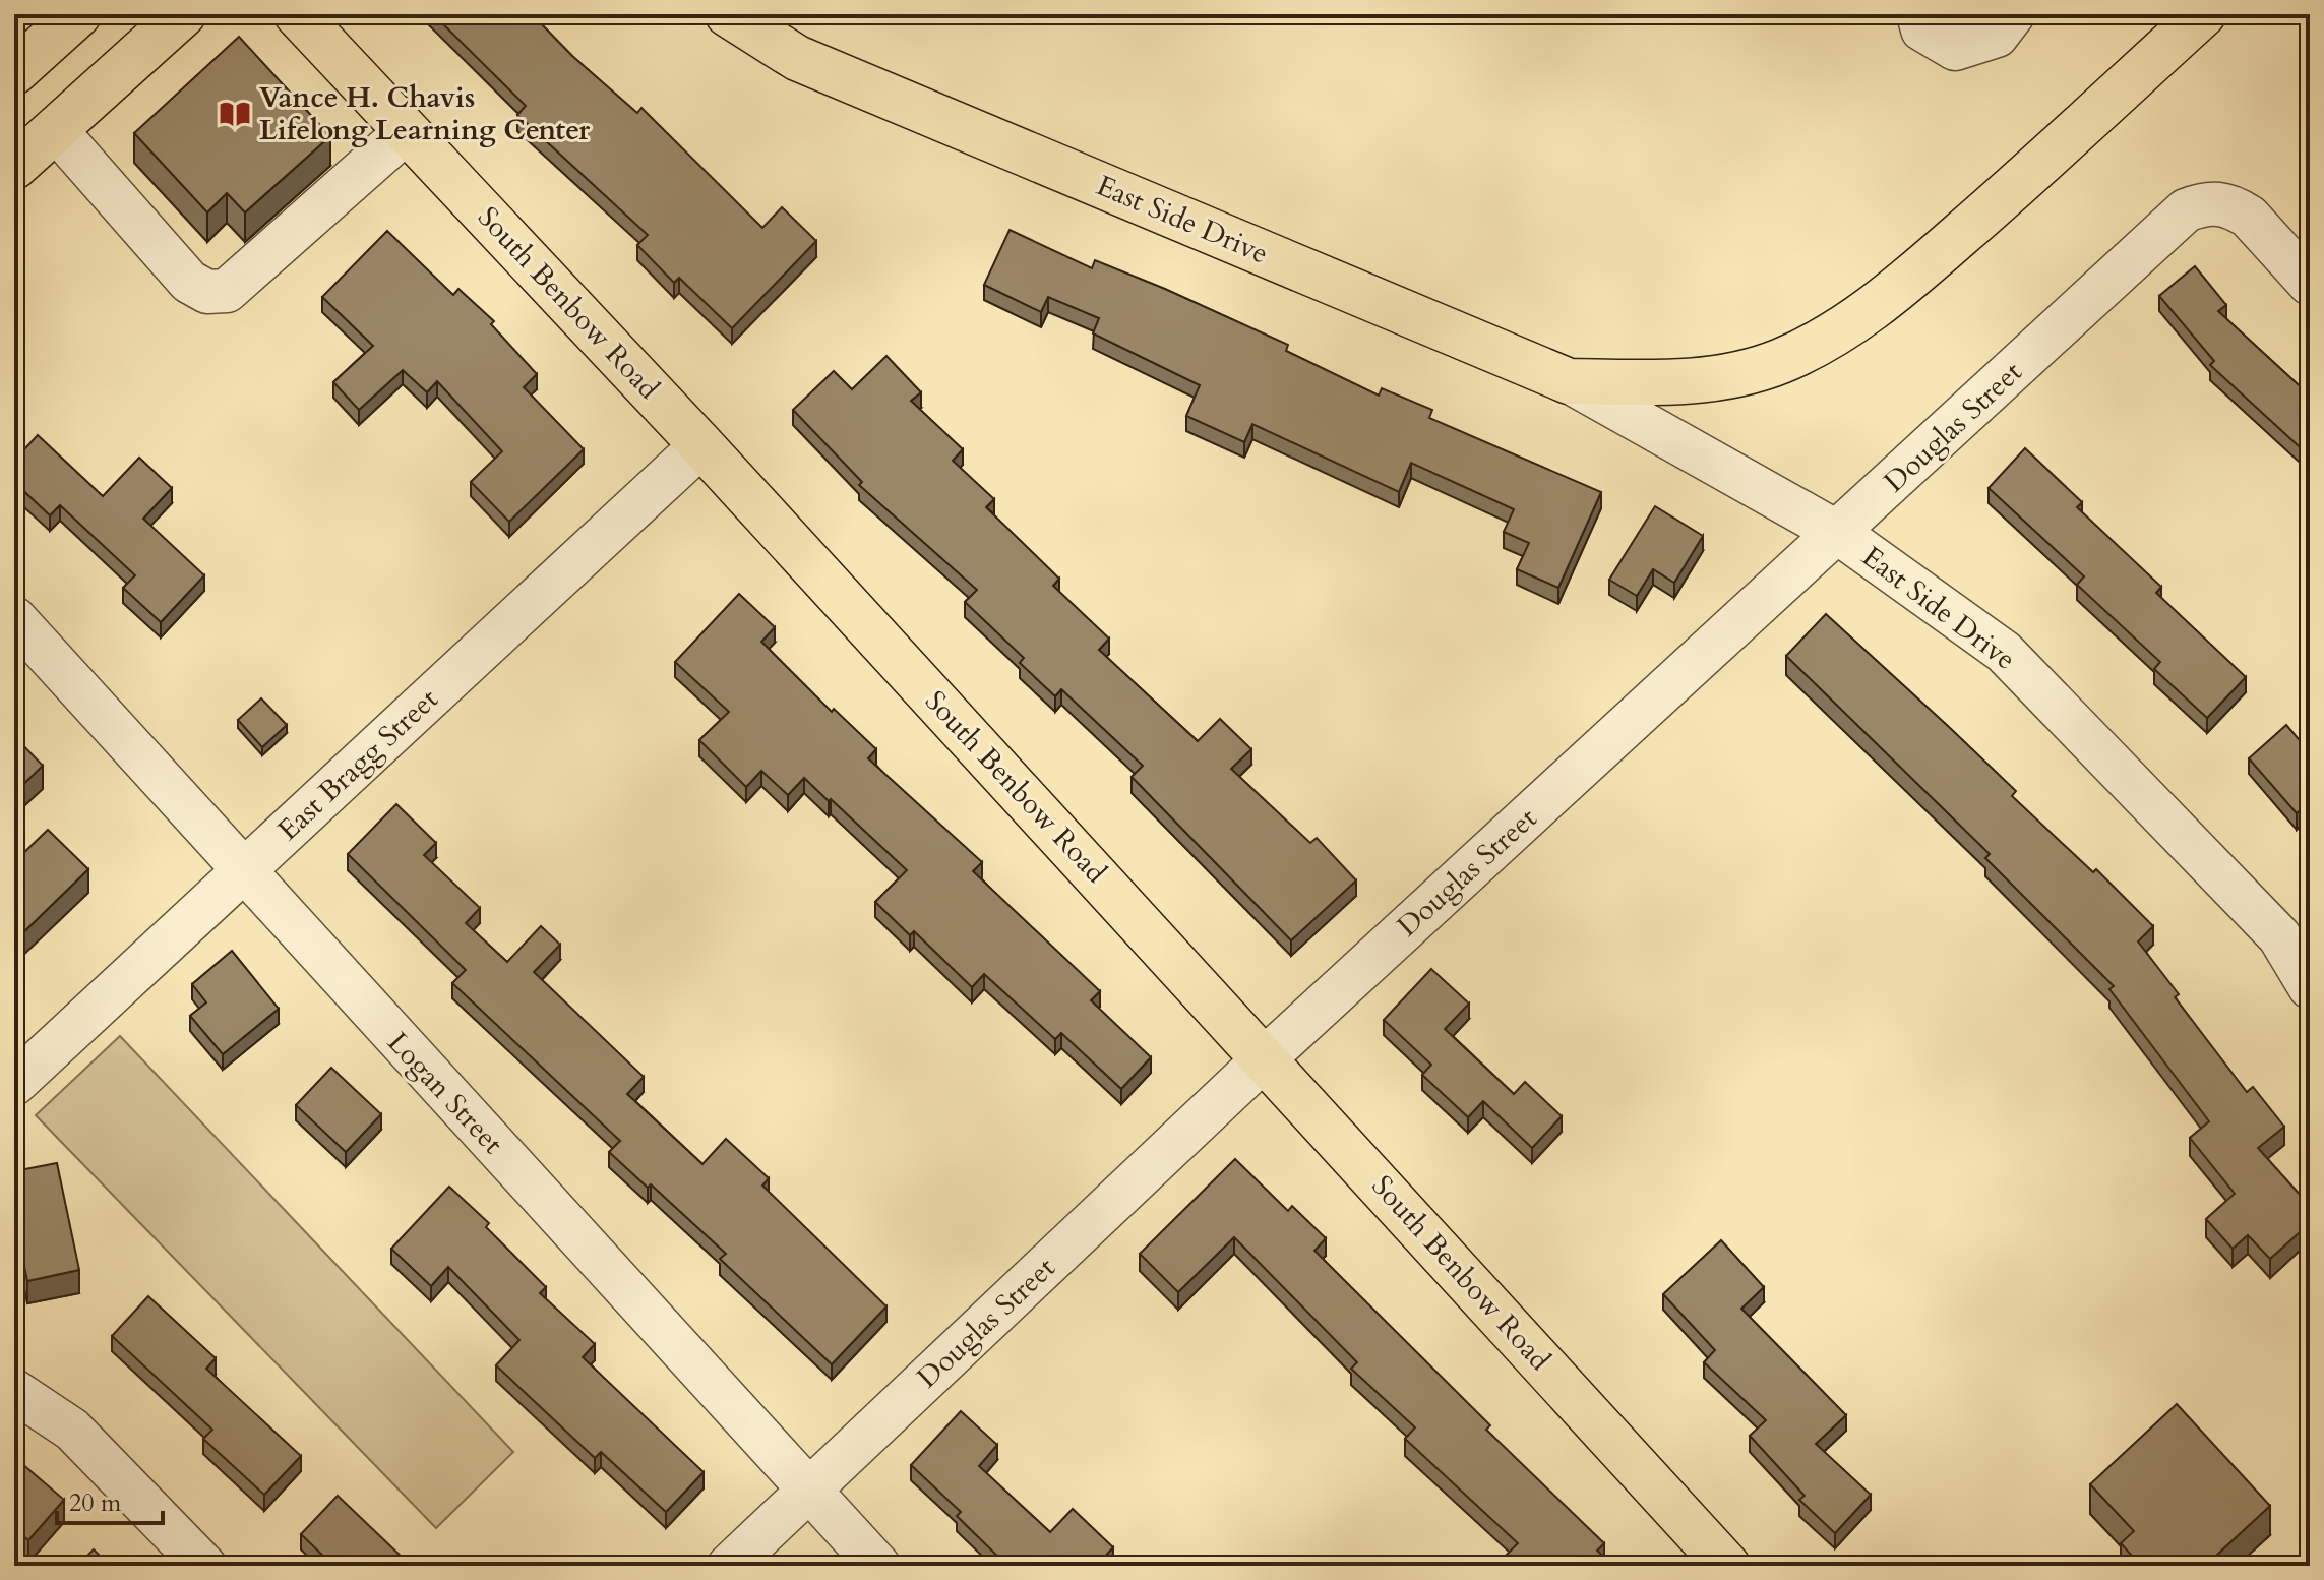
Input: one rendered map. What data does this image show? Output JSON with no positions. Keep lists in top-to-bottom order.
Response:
{
  "streets": {
    "main road": ["East Side Drive", "South Benbow Road"],
    "street": ["Douglas Street", "East Bragg Street", "Logan Street"]
  },
  "crossings": [
    ["East Side Drive", "Douglas Street"],
    ["South Benbow Road", "Douglas Street"],
    ["South Benbow Road", "East Bragg Street"],
    ["Douglas Street", "Logan Street"],
    ["East Bragg Street", "Logan Street"]
  ],
  "places": {
    "library": ["Vance H. Chavis Lifelong Learning Center"]
  },
  "scale_bar": "20 m"
}
